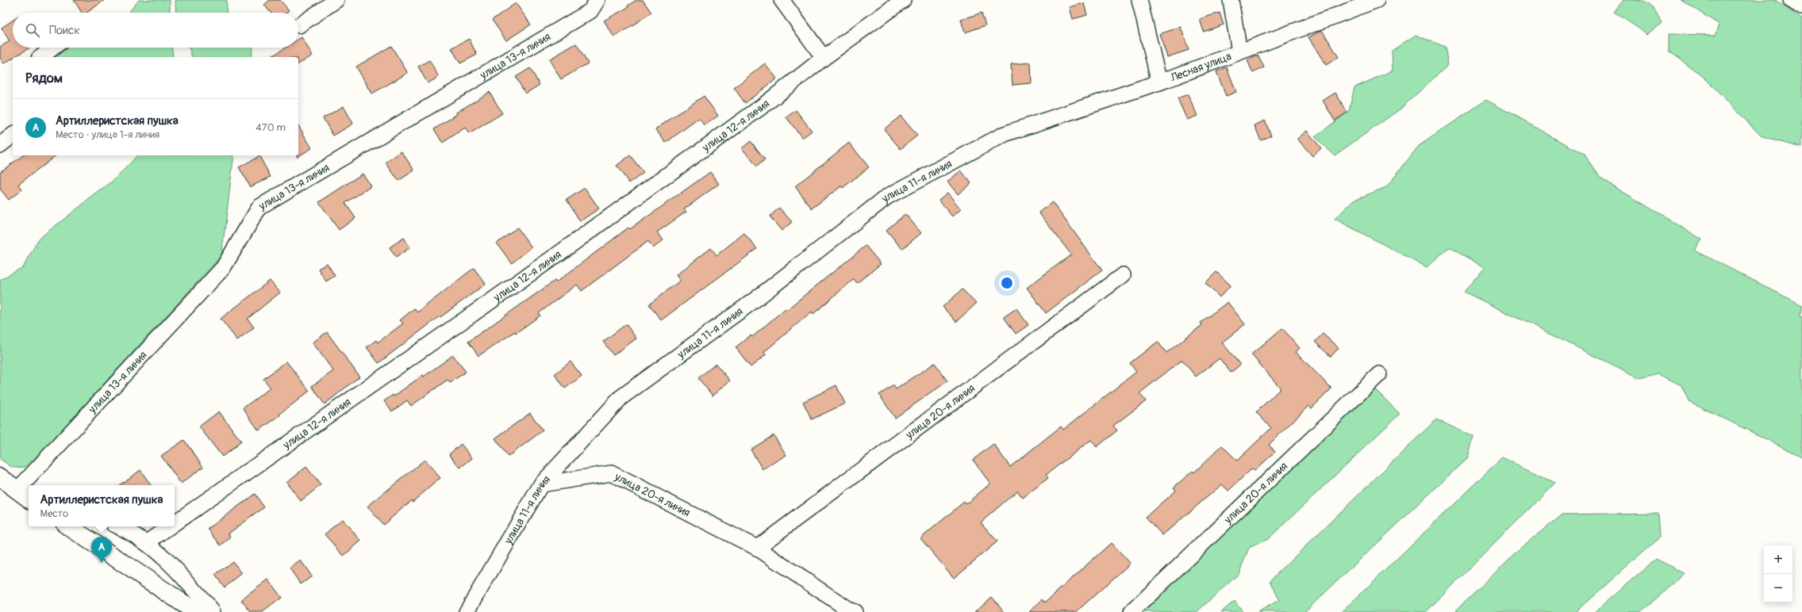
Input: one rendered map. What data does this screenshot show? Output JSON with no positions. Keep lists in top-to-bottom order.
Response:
{
  "streets": {
    "street": [
      "улица 13-я линия",
      "Лесная улица",
      "улица 12-я линия",
      "улица 11-я линия",
      "улица 20-я линия"
    ]
  },
  "crossings": [
    ["Лесная улица", "улица 11-я линия"],
    ["улица 11-я линия", "улица 20-я линия"]
  ],
  "page": {
    "search": "Поиск",
    "heading": "Рядом",
    "list": [
      {
        "mark": "A",
        "name": "Артиллеристская пушка",
        "note": "Место · улица 1-я линия",
        "value": "470 m"
      }
    ],
    "popup": ["Артиллеристская пушка", "Место"],
    "pins": "A",
    "map_buttons": ["+", "−"]
  }
}
